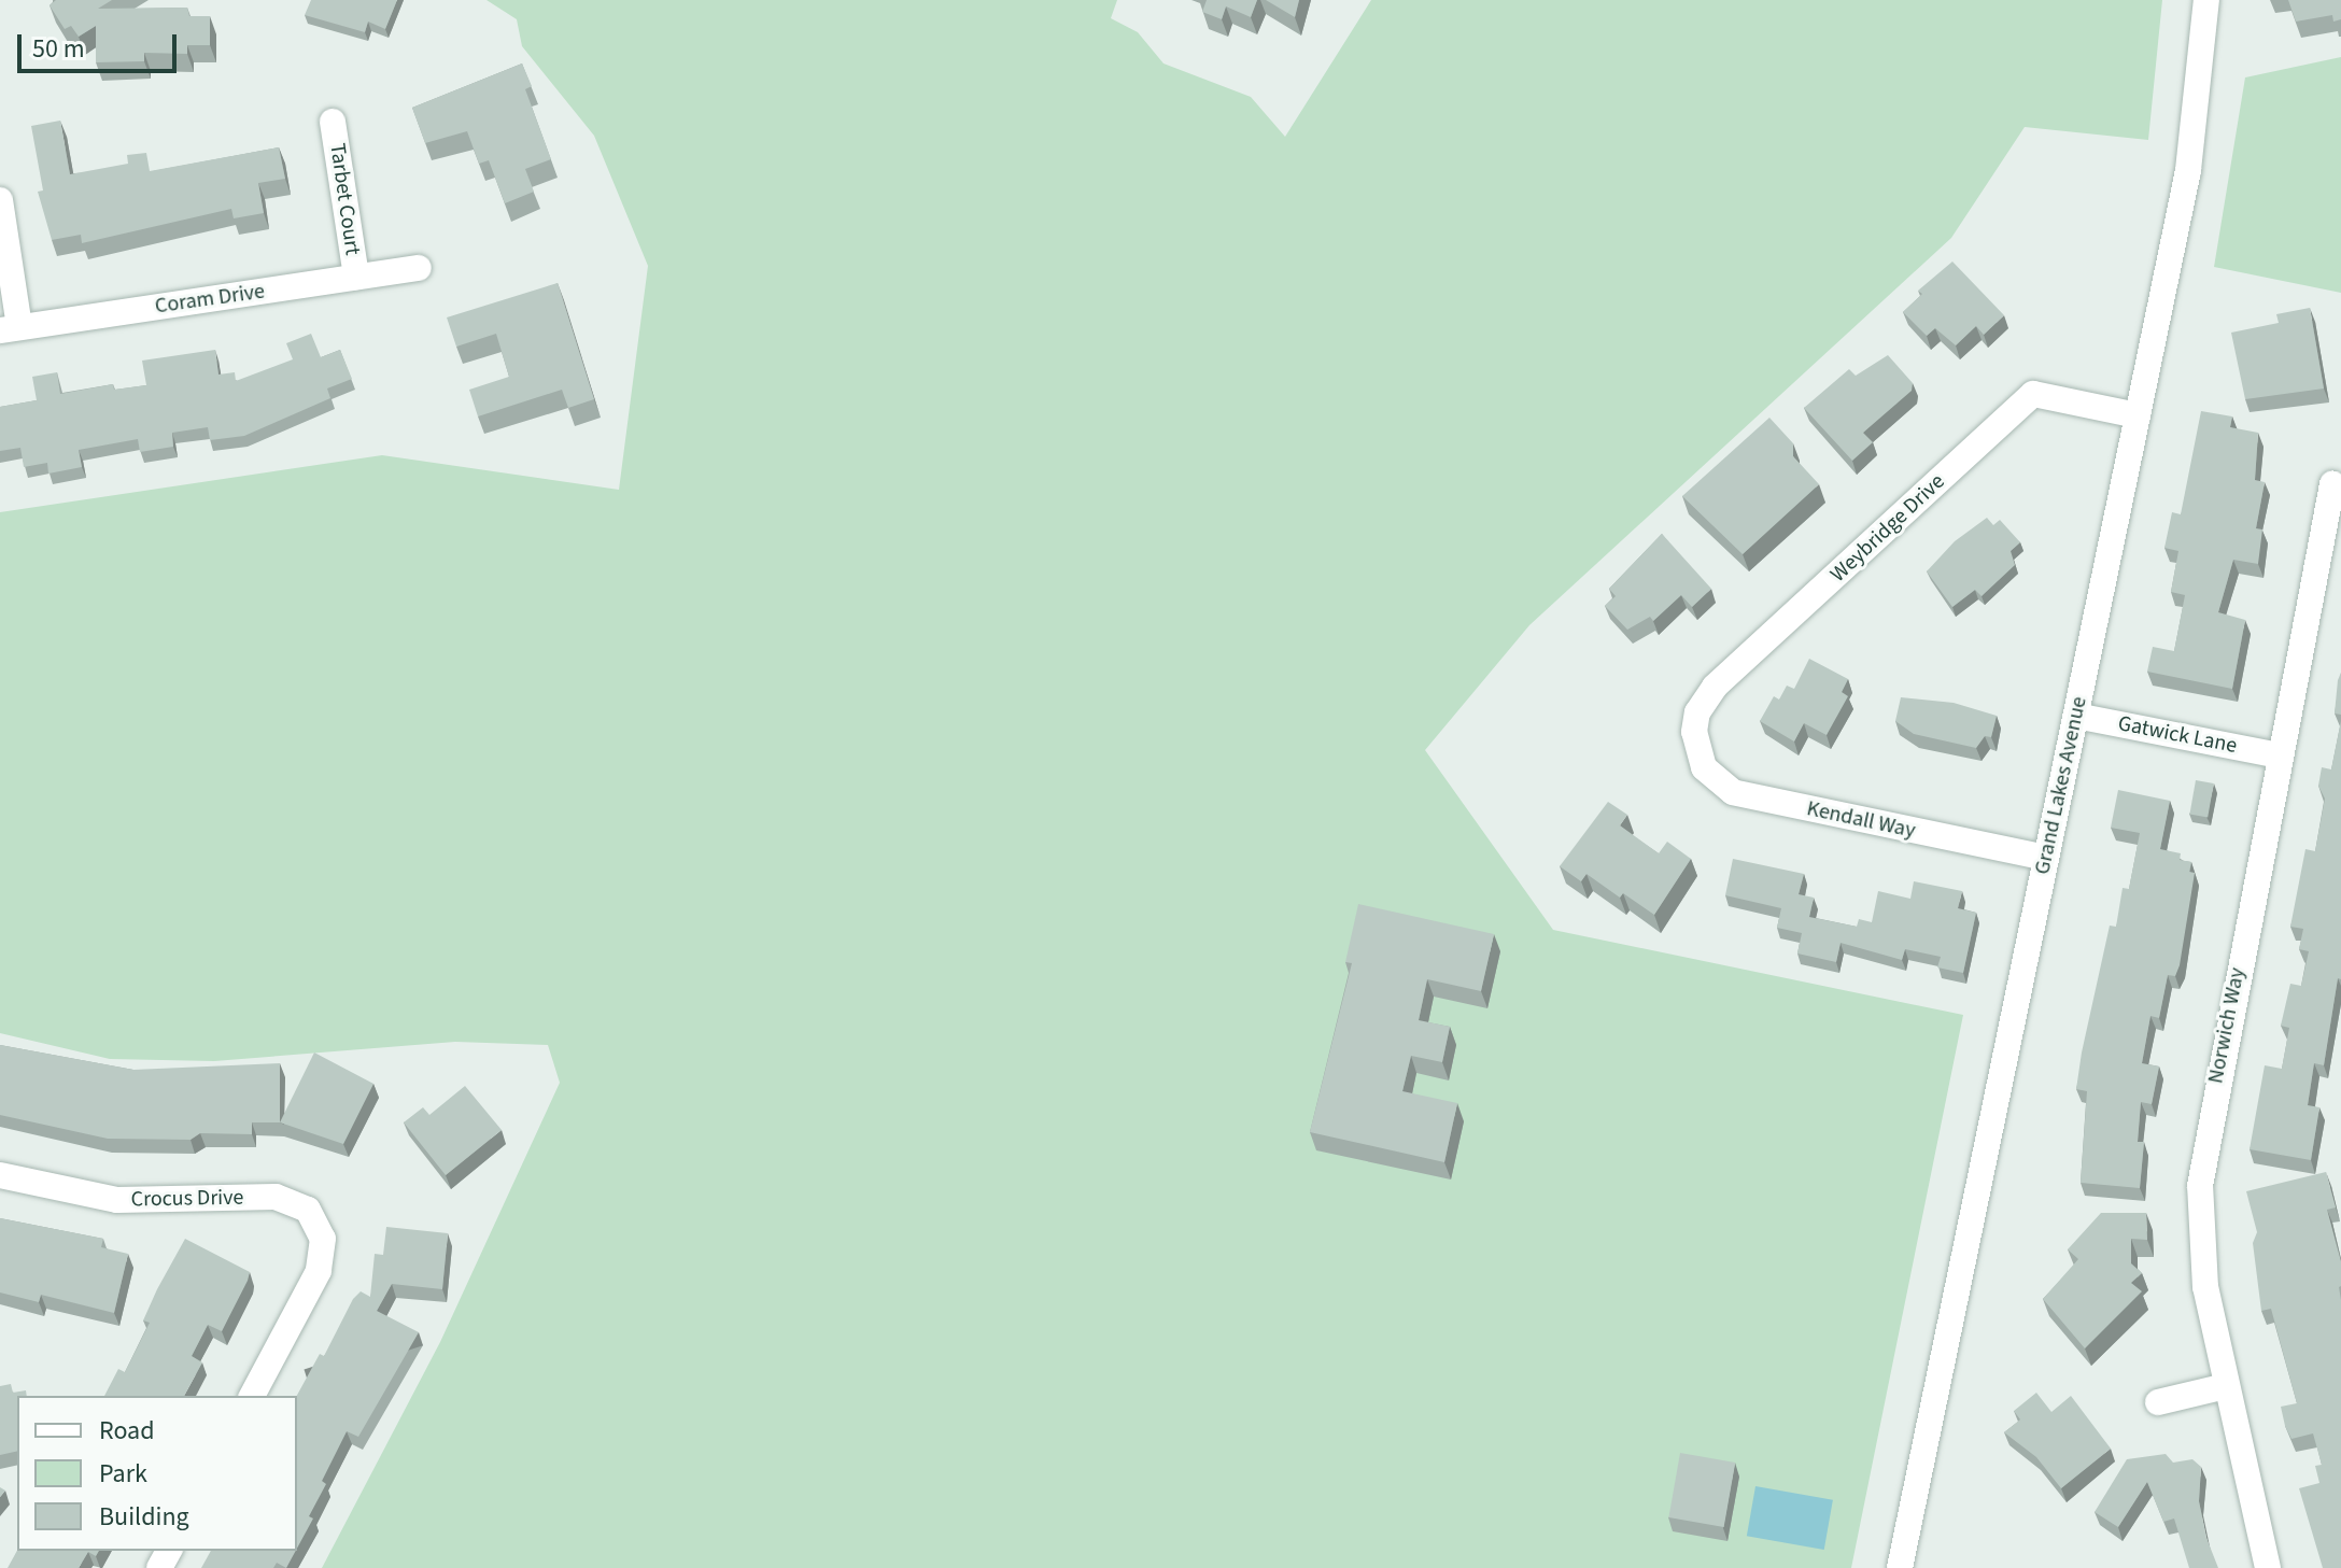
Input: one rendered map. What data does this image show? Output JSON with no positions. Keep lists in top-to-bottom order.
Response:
{
  "streets": {
    "street": [
      "Tarbet Court",
      "Coram Drive",
      "Weybridge Drive",
      "Gatwick Lane",
      "Grand Lakes Avenue",
      "Kendall Way",
      "Norwich Way",
      "Crocus Drive"
    ]
  },
  "crossings": [
    ["Tarbet Court", "Coram Drive"],
    ["Weybridge Drive", "Grand Lakes Avenue"],
    ["Weybridge Drive", "Kendall Way"],
    ["Gatwick Lane", "Grand Lakes Avenue"],
    ["Gatwick Lane", "Norwich Way"],
    ["Grand Lakes Avenue", "Kendall Way"]
  ],
  "legend": ["Road", "Park", "Building"],
  "scale_bar": "50 m"
}
